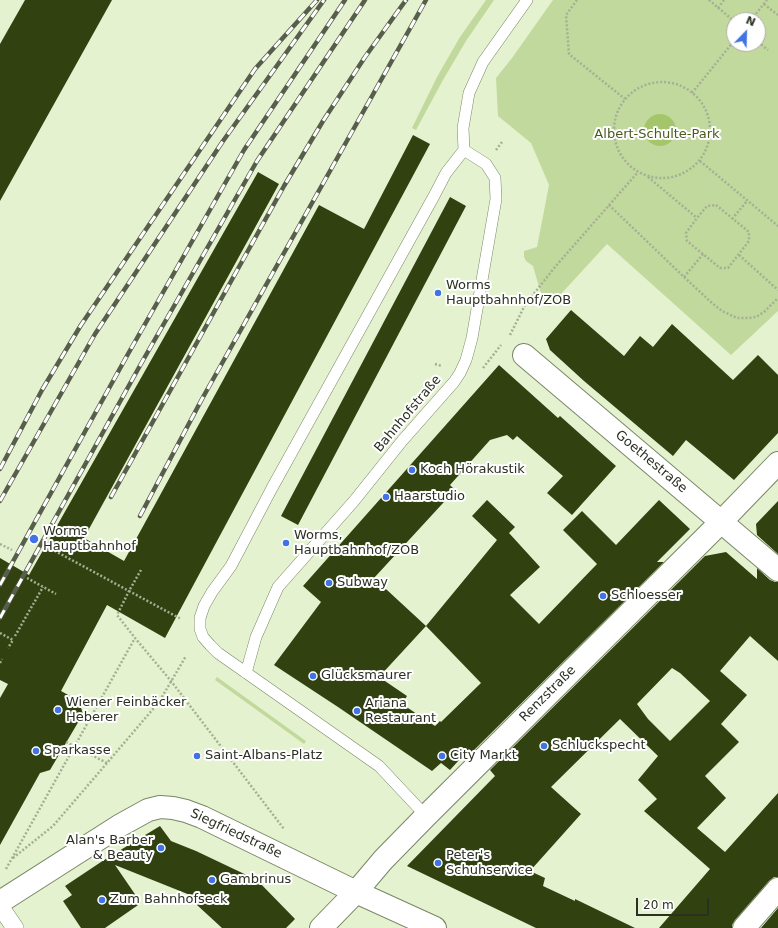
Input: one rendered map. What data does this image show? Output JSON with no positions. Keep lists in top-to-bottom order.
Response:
{
  "streets": {
    "street": ["Goethestraße", "Renzstraße", "Siegfriedstraße"],
    "lane": ["Bahnhofstraße"]
  },
  "crossings": [
    ["Goethestraße", "Renzstraße"],
    ["Renzstraße", "Siegfriedstraße"]
  ],
  "parks": ["Albert-Schulte-Park"],
  "places": [
    "Worms Hauptbahnhof/ZOB",
    "Koch Hörakustik",
    "Haarstudio",
    "Worms Hauptbahnhof",
    "Worms, Hauptbahnhof/ZOB",
    "Subway",
    "Schloesser",
    "Glücksmaurer",
    "Wiener Feinbäcker Heberer",
    "Ariana Restaurant",
    "Schluckspecht",
    "Sparkasse",
    "Saint-Albans-Platz",
    "City Markt",
    "Alan's Barber & Beauty",
    "Peter's Schuhservice",
    "Gambrinus",
    "Zum Bahnhofseck"
  ],
  "scale_bar": "20 m",
  "north": "top right"
}
